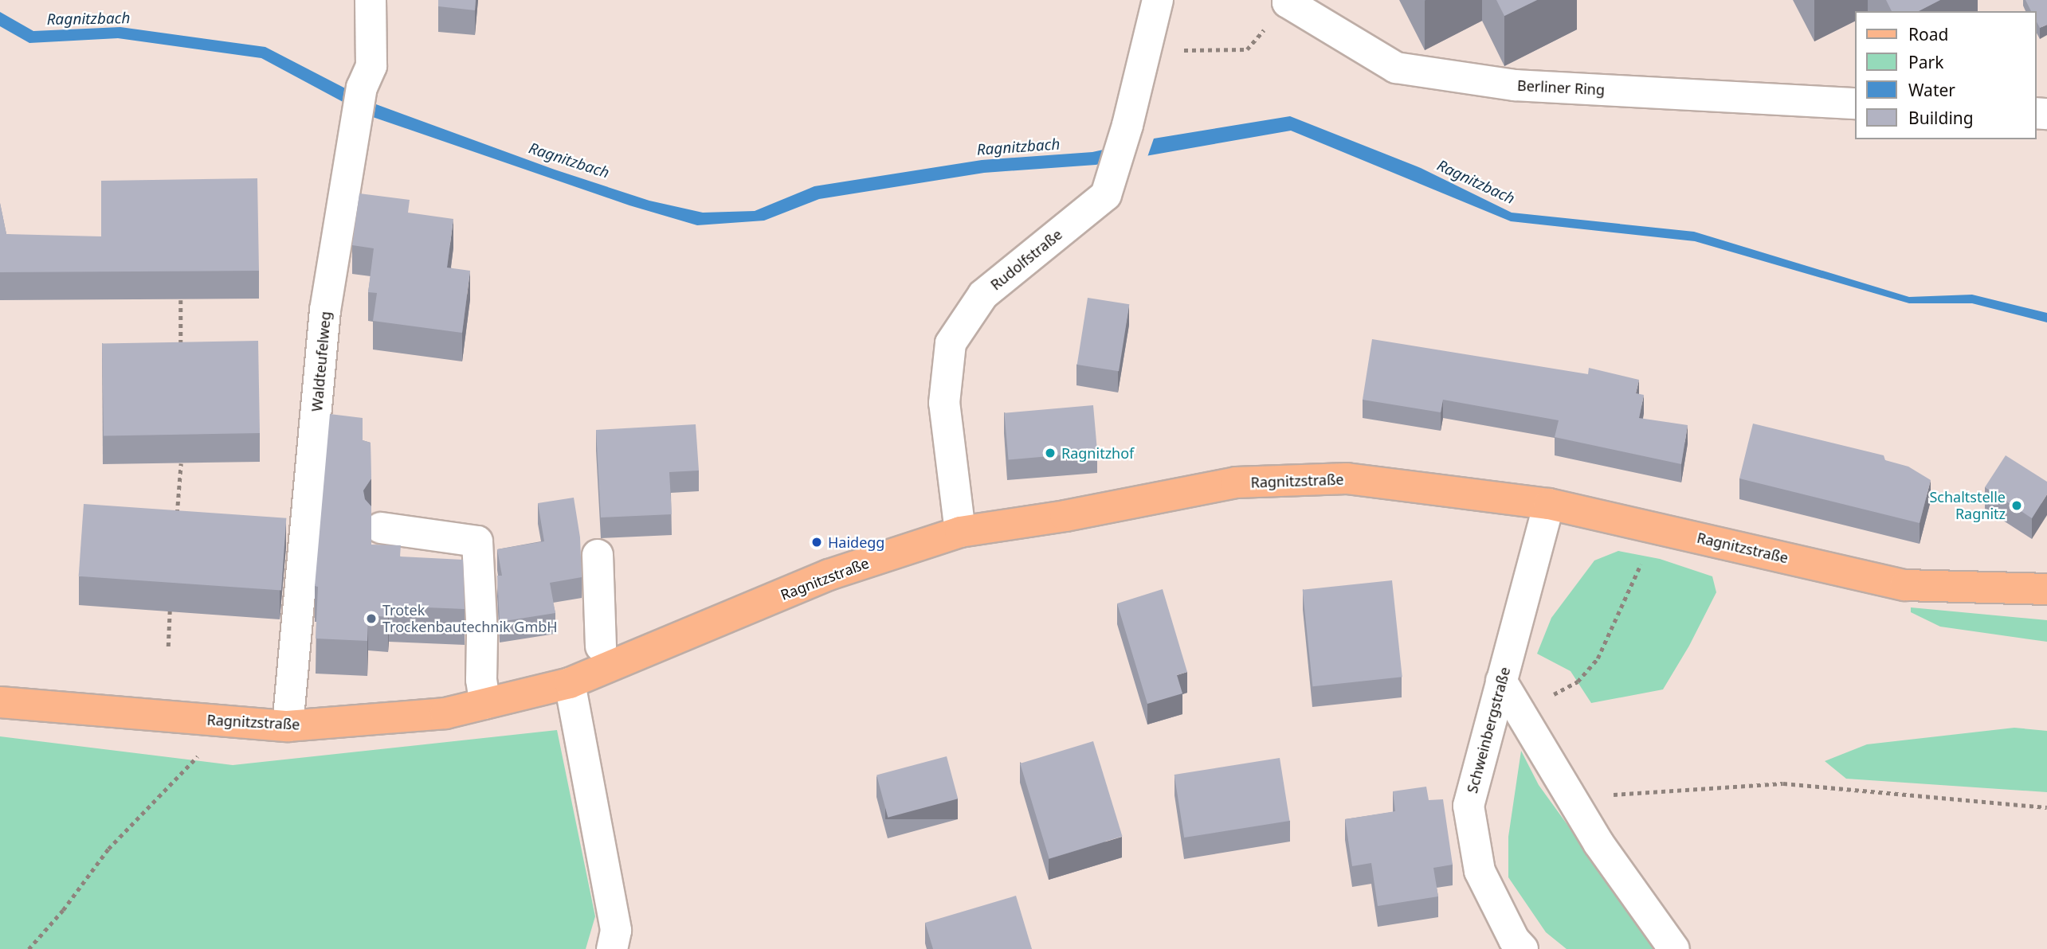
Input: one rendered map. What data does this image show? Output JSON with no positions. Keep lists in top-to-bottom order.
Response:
{
  "streets": {
    "main road": ["Ragnitzstraße"],
    "street": [
      "Berliner Ring",
      "Rudolfstraße",
      "Waldteufelweg",
      "Schweinbergstraße"
    ]
  },
  "crossings": [
    ["Rudolfstraße", "Ragnitzstraße"],
    ["Waldteufelweg", "Ragnitzstraße"],
    ["Ragnitzstraße", "Schweinbergstraße"]
  ],
  "water": ["Ragnitzbach"],
  "places": [
    "Ragnitzhof",
    "Schaltstelle Ragnitz",
    "Haidegg",
    "Trotek Trockenbautechnik GmbH"
  ],
  "legend": [
    "Road",
    "Park",
    "Water",
    "Building"
  ]
}
